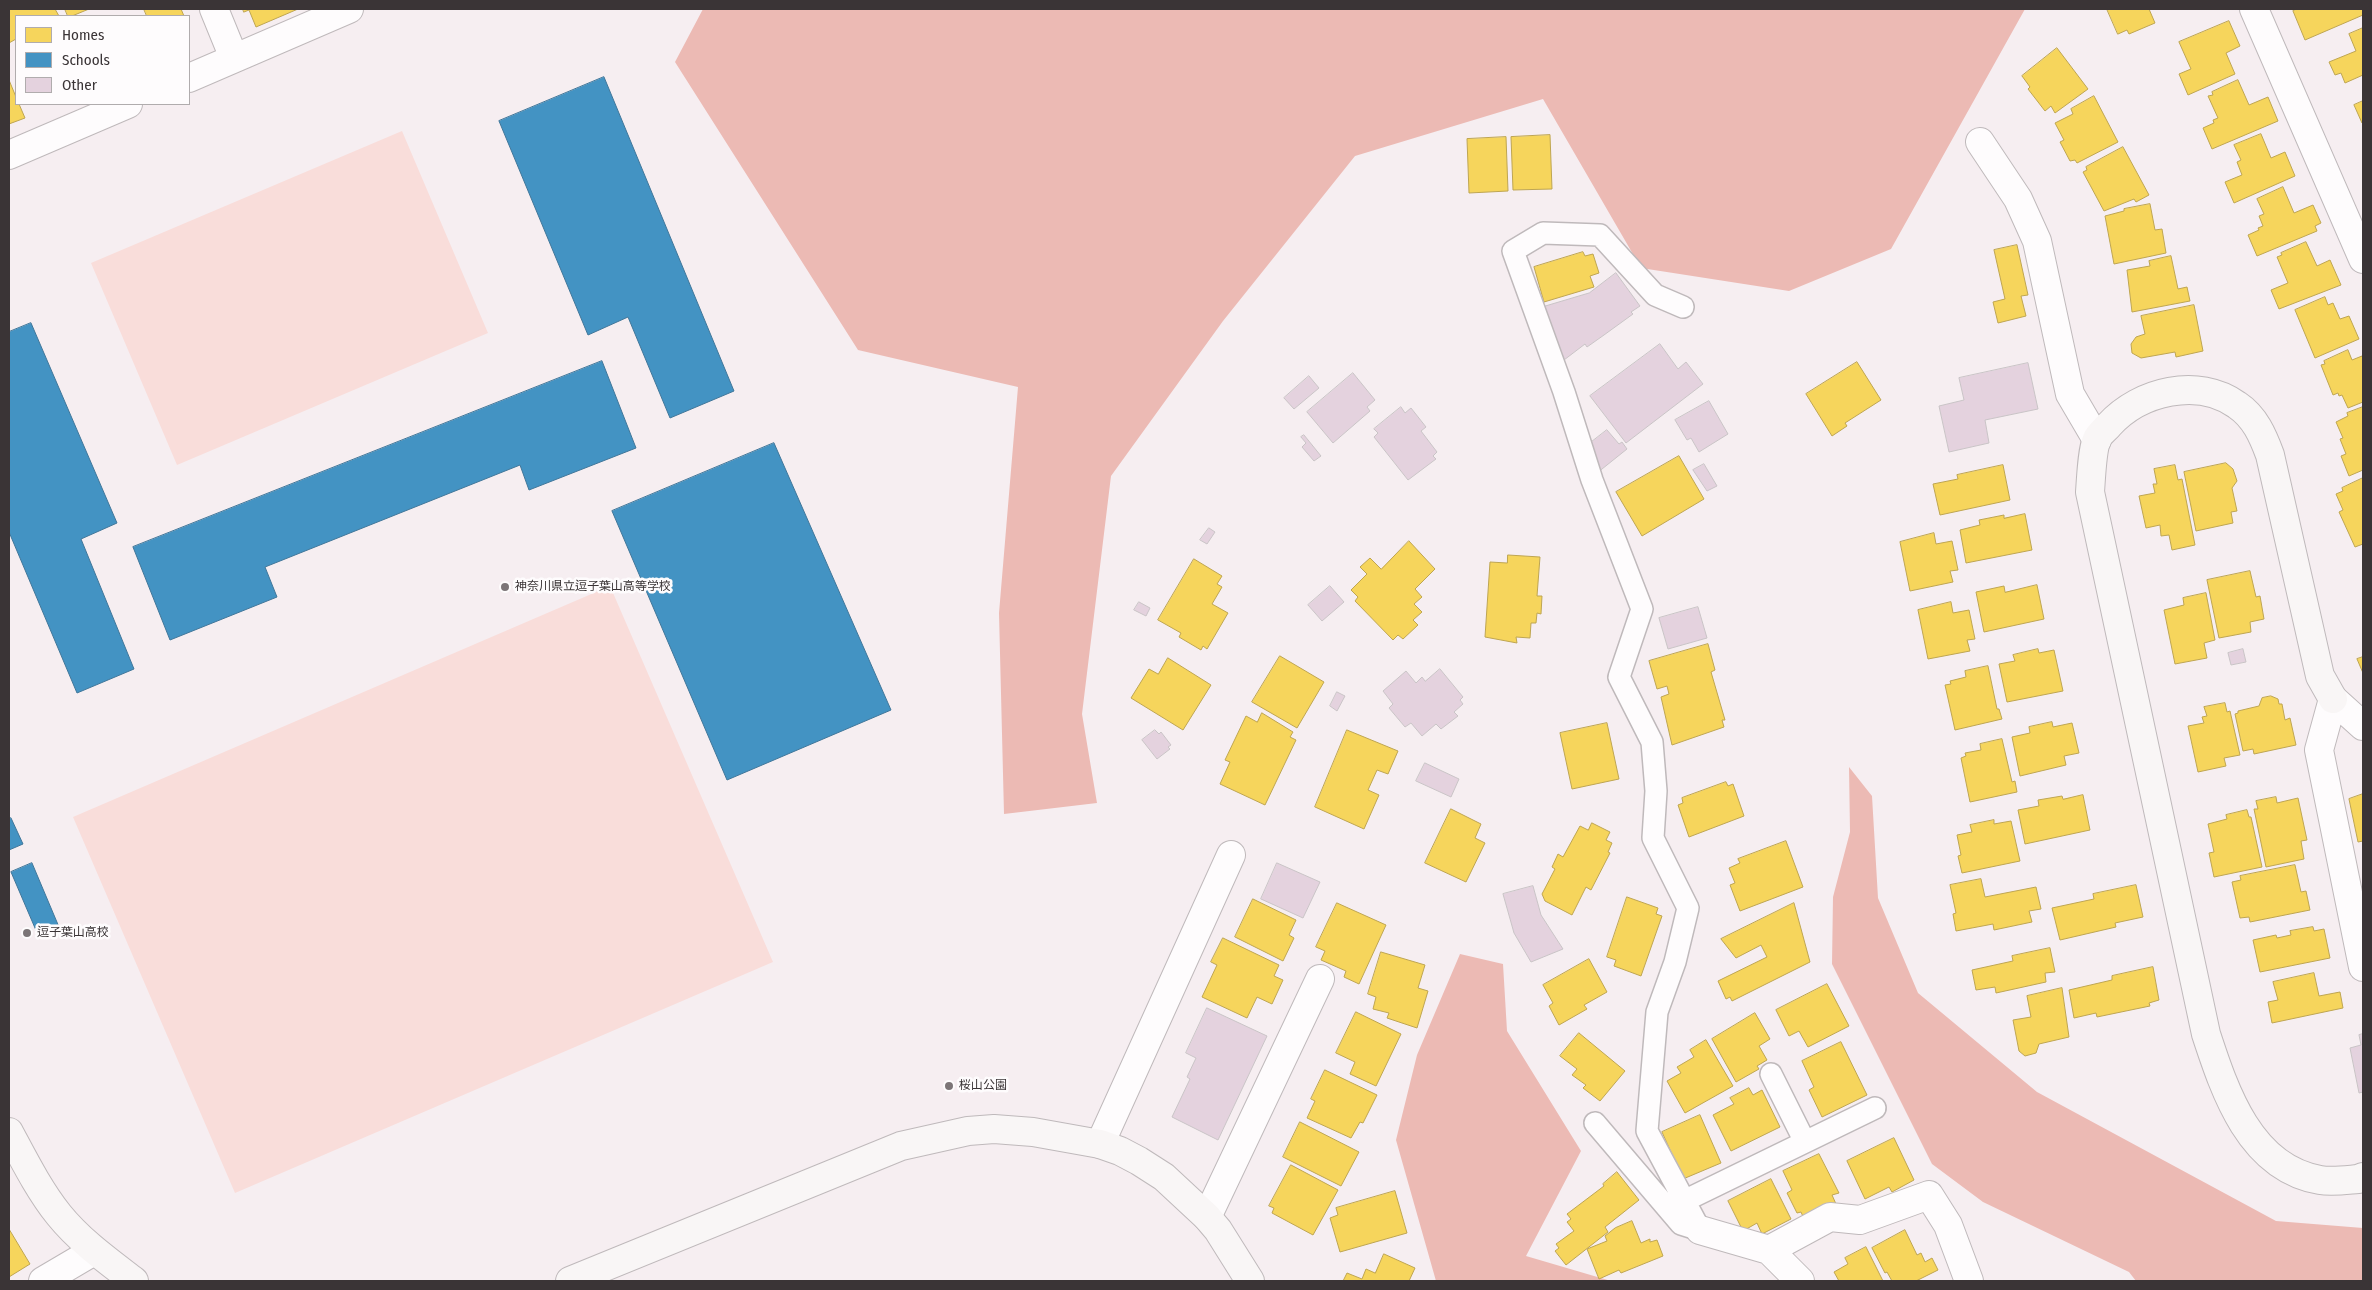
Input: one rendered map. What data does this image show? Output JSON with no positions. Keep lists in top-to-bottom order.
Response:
{
  "places": ["神奈川県立逗子葉山高等学校", "逗子葉山高校", "桜山公園"],
  "legend": ["Homes", "Schools", "Other"]
}
